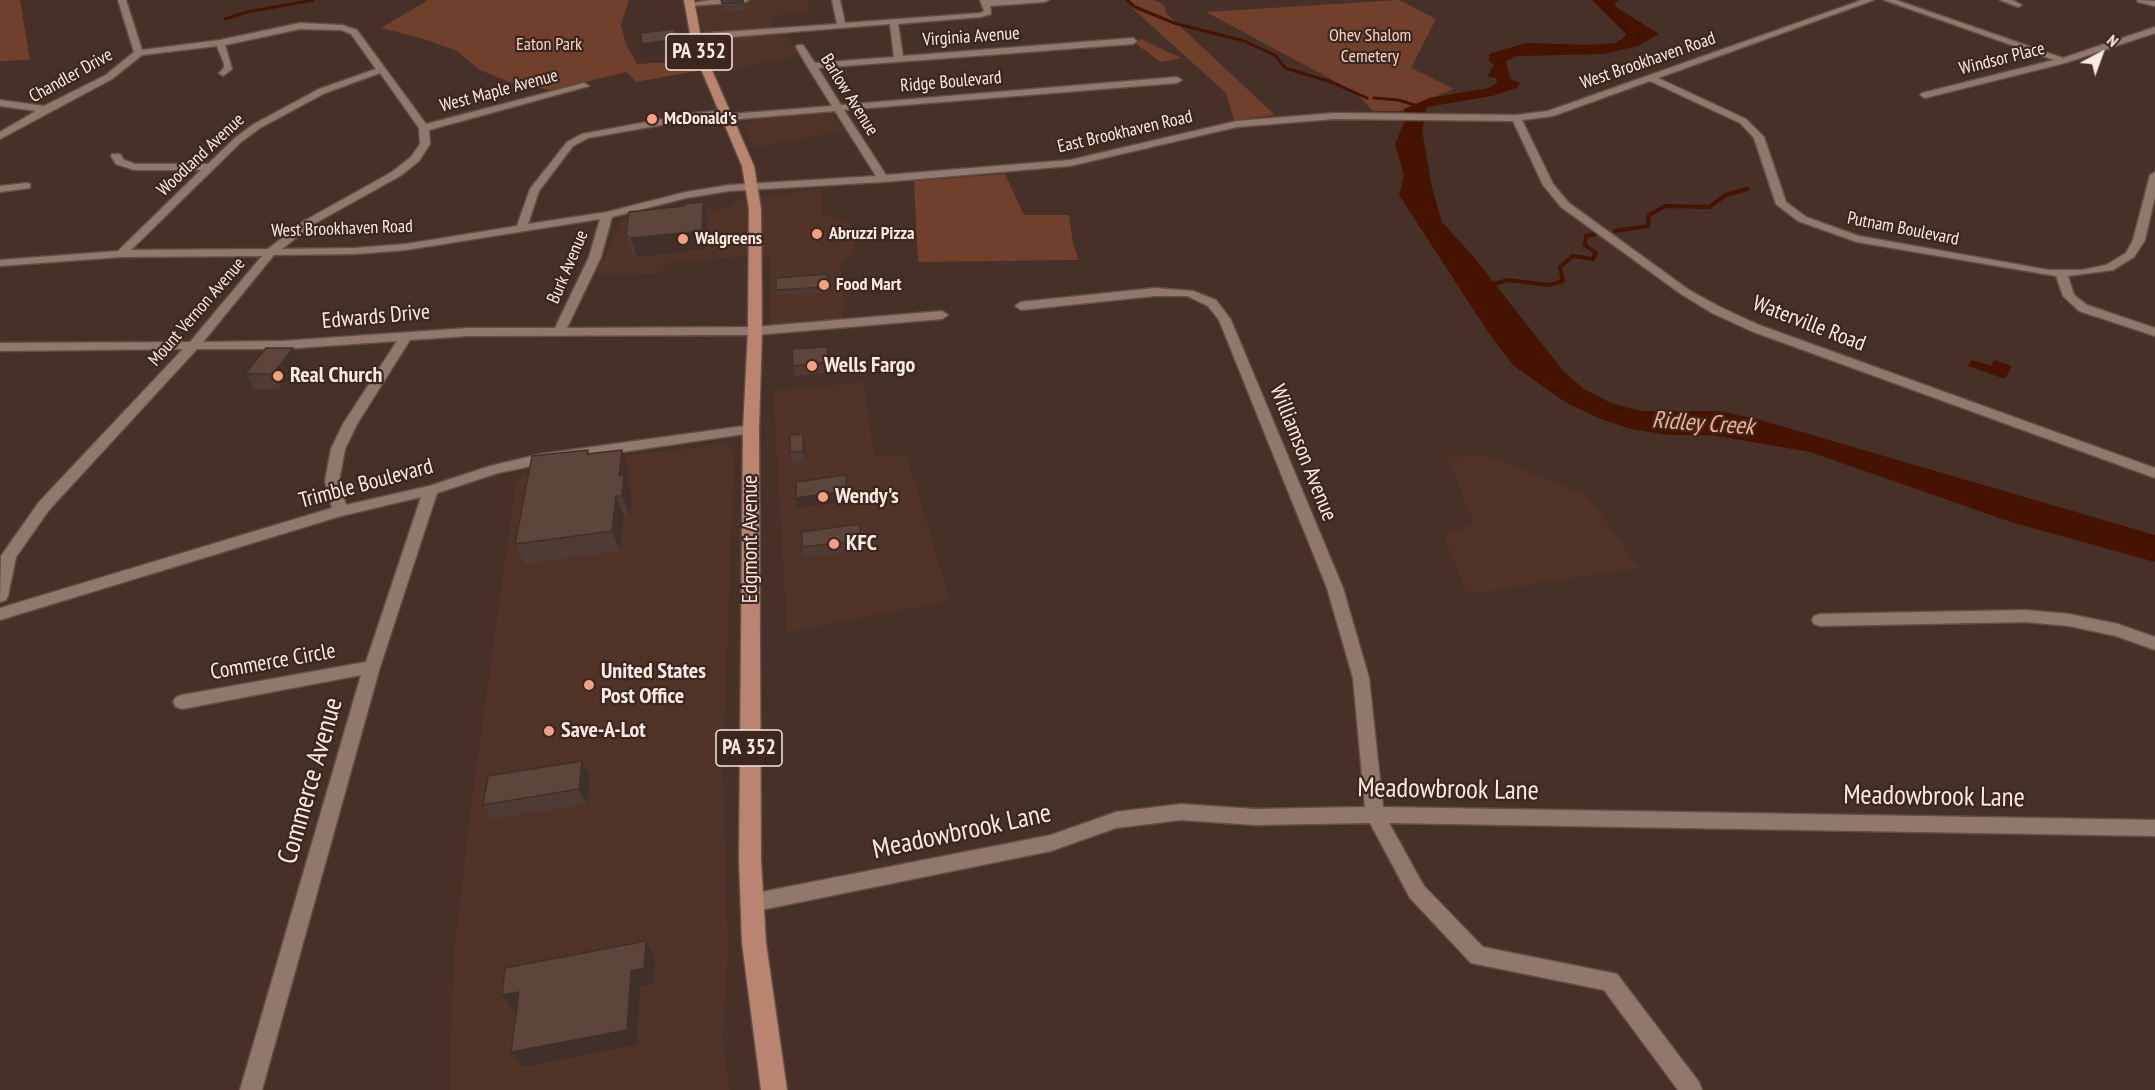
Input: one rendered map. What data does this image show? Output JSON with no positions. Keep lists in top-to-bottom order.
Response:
{
  "streets": {
    "main road": ["PA 352", "Edgmont Avenue"],
    "street": [
      "Virginia Avenue",
      "Windsor Place",
      "West Brookhaven Road",
      "Chandler Drive",
      "Ridge Boulevard",
      "West Maple Avenue",
      "Barlow Avenue",
      "East Brookhaven Road",
      "Woodland Avenue",
      "Putnam Boulevard",
      "Burk Avenue",
      "Mount Vernon Avenue",
      "Edwards Drive",
      "Waterville Road",
      "Williamson Avenue",
      "Trimble Boulevard",
      "Commerce Circle",
      "Commerce Avenue",
      "Meadowbrook Lane"
    ]
  },
  "crossings": [
    ["Virginia Avenue", "Barlow Avenue"],
    ["West Brookhaven Road", "Ridge Boulevard"],
    ["West Brookhaven Road", "East Brookhaven Road"],
    ["West Brookhaven Road", "Woodland Avenue"],
    ["West Brookhaven Road", "Putnam Boulevard"],
    ["West Brookhaven Road", "Burk Avenue"],
    ["West Brookhaven Road", "Mount Vernon Avenue"],
    ["West Brookhaven Road", "Waterville Road"],
    ["West Brookhaven Road", "Edgmont Avenue"],
    ["Ridge Boulevard", "Barlow Avenue"],
    ["Ridge Boulevard", "Edgmont Avenue"],
    ["West Maple Avenue", "Mount Vernon Avenue"],
    ["Barlow Avenue", "East Brookhaven Road"],
    ["East Brookhaven Road", "Edgmont Avenue"],
    ["Burk Avenue", "Edwards Drive"],
    ["Mount Vernon Avenue", "Edwards Drive"],
    ["Edwards Drive", "Edgmont Avenue"],
    ["Williamson Avenue", "Meadowbrook Lane"],
    ["Trimble Boulevard", "Edgmont Avenue"],
    ["Trimble Boulevard", "Commerce Avenue"],
    ["Edgmont Avenue", "Meadowbrook Lane"],
    ["Commerce Circle", "Commerce Avenue"]
  ],
  "water": ["Ridley Creek"],
  "parks": ["Ohev Shalom Cemetery", "Eaton Park"],
  "places": [
    "McDonald's",
    "Abruzzi Pizza",
    "Walgreens",
    "Food Mart",
    "Wells Fargo",
    "Real Church",
    "Wendy's",
    "KFC",
    "United States Post Office",
    "Save-A-Lot"
  ],
  "north": "top right"
}
